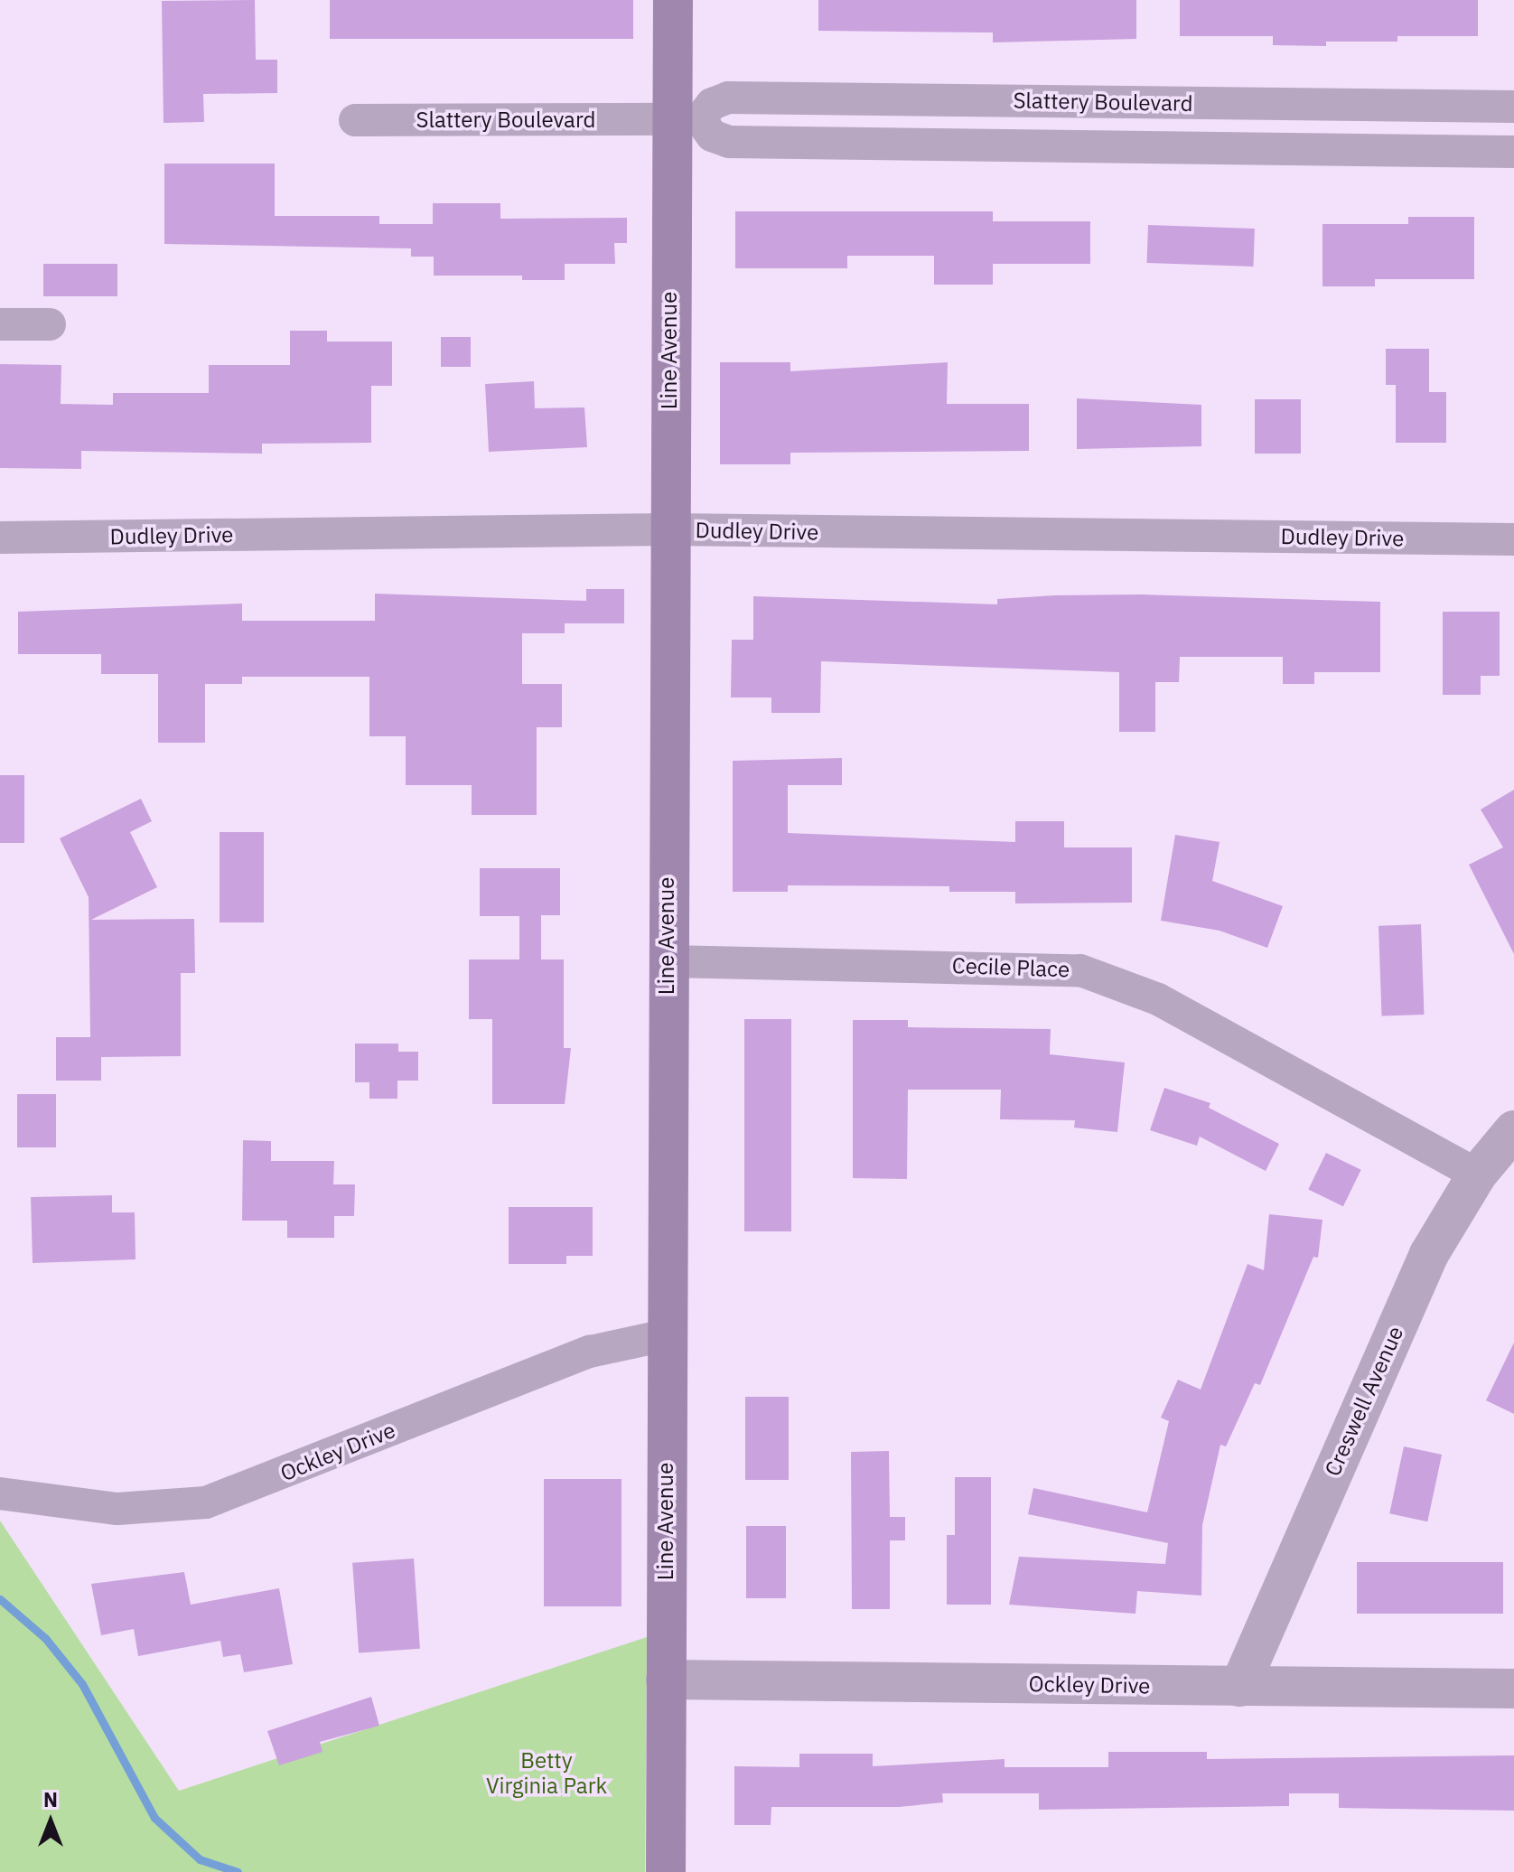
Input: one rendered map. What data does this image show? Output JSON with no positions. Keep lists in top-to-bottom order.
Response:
{
  "streets": {
    "main road": ["Line Avenue"],
    "street": [
      "Slattery Boulevard",
      "Dudley Drive",
      "Cecile Place",
      "Creswell Avenue",
      "Ockley Drive"
    ]
  },
  "crossings": [
    ["Slattery Boulevard", "Line Avenue"],
    ["Line Avenue", "Dudley Drive"],
    ["Line Avenue", "Cecile Place"],
    ["Line Avenue", "Ockley Drive"],
    ["Cecile Place", "Creswell Avenue"],
    ["Creswell Avenue", "Ockley Drive"]
  ],
  "parks": ["Betty Virginia Park"],
  "north": "top"
}
